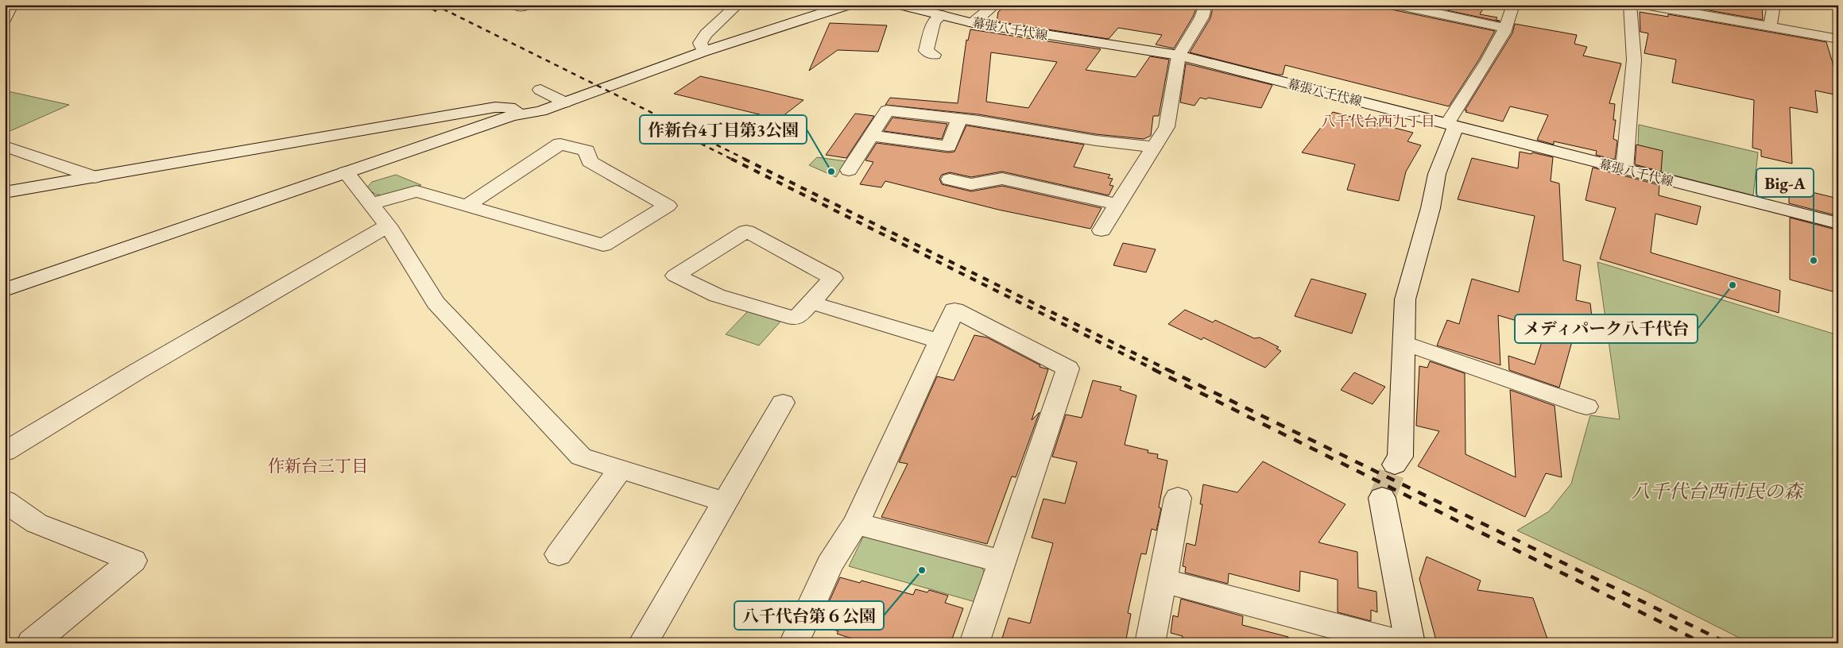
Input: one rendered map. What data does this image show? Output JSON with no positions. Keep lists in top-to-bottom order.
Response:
{
  "streets": {
    "street": ["幕張八千代線"]
  },
  "districts": ["八千代台西九丁目", "作新台三丁目"],
  "parks": ["八千代台西市民の森"],
  "places": [
    "作新台4丁目第3公園",
    "Big-A",
    "メディパーク八千代台",
    "八千代台第６公園"
  ]
}
